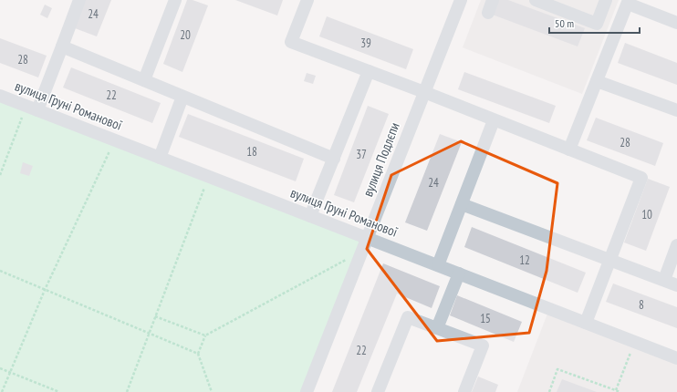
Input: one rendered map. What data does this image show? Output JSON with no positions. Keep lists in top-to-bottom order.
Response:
{
  "streets": {
    "street": ["вулиця Груні Романової", "вулиця Подлєпи"]
  },
  "crossings": [
    ["вулиця Груні Романової", "вулиця Подлєпи"]
  ],
  "house_numbers": [
    "24",
    "20",
    "39",
    "28",
    "22",
    "28",
    "18",
    "37",
    "24",
    "10",
    "12",
    "8",
    "15",
    "22"
  ],
  "scale_bar": "50 m"
}
